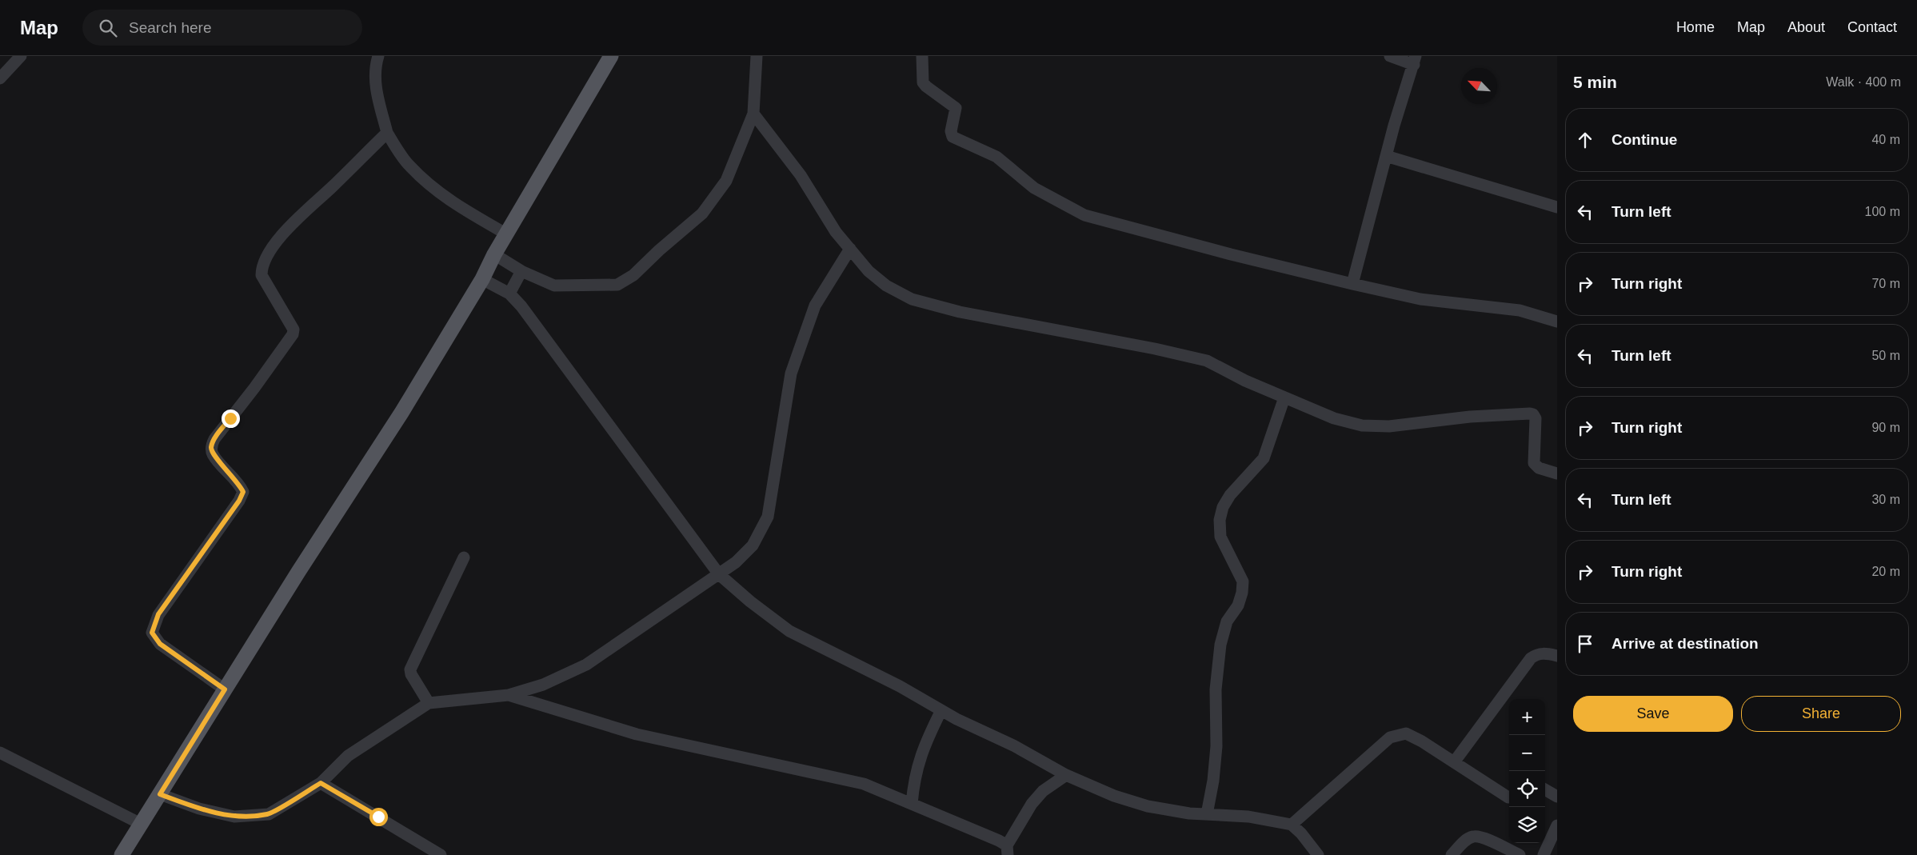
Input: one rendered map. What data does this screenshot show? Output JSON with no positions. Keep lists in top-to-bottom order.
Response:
{
  "north": "top left",
  "page": {
    "header": "Map",
    "search": "Search here",
    "nav": [
      "Home",
      "Map",
      "About",
      "Contact"
    ],
    "heading": ["5 min", "Walk · 400 m"],
    "list": [
      ["Continue", "40 m"],
      ["Turn left", "100 m"],
      ["Turn right", "70 m"],
      ["Turn left", "50 m"],
      ["Turn right", "90 m"],
      ["Turn left", "30 m"],
      ["Turn right", "20 m"],
      "Arrive at destination"
    ],
    "buttons": ["Save", "Share"],
    "map_buttons": ["+", "−"]
  }
}
